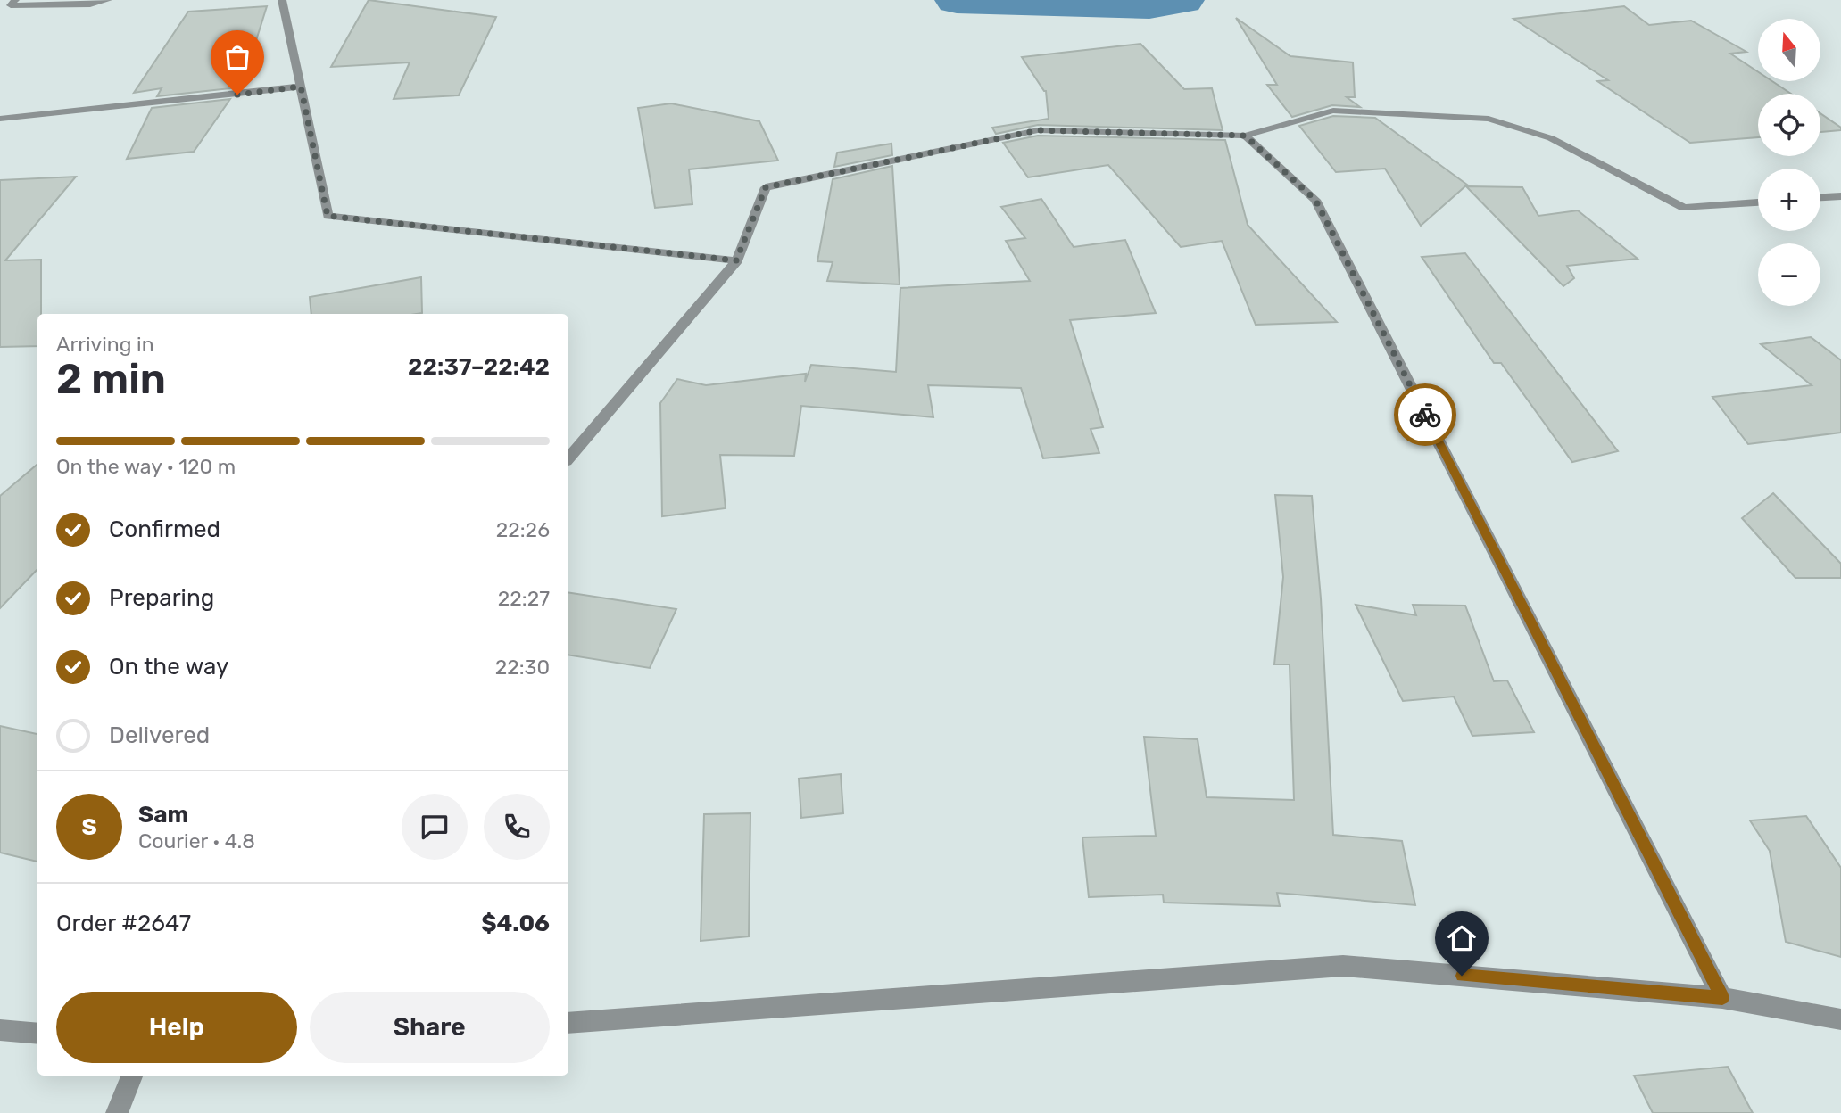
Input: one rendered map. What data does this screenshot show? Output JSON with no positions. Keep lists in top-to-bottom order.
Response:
{
  "north": "top",
  "page": {
    "map_buttons": ["+", "−"],
    "heading": ["2 min", "Arriving in", "22:37–22:42"],
    "panel": [
      "Sam",
      "Courier · 4.8",
      "Order #2647",
      "$4.06"
    ],
    "bar": "On the way · 120 m",
    "list": [
      ["Confirmed", "22:26"],
      ["Preparing", "22:27"],
      ["On the way", "22:30"],
      "Delivered"
    ],
    "round": "S",
    "buttons": ["Help", "Share"]
  }
}
